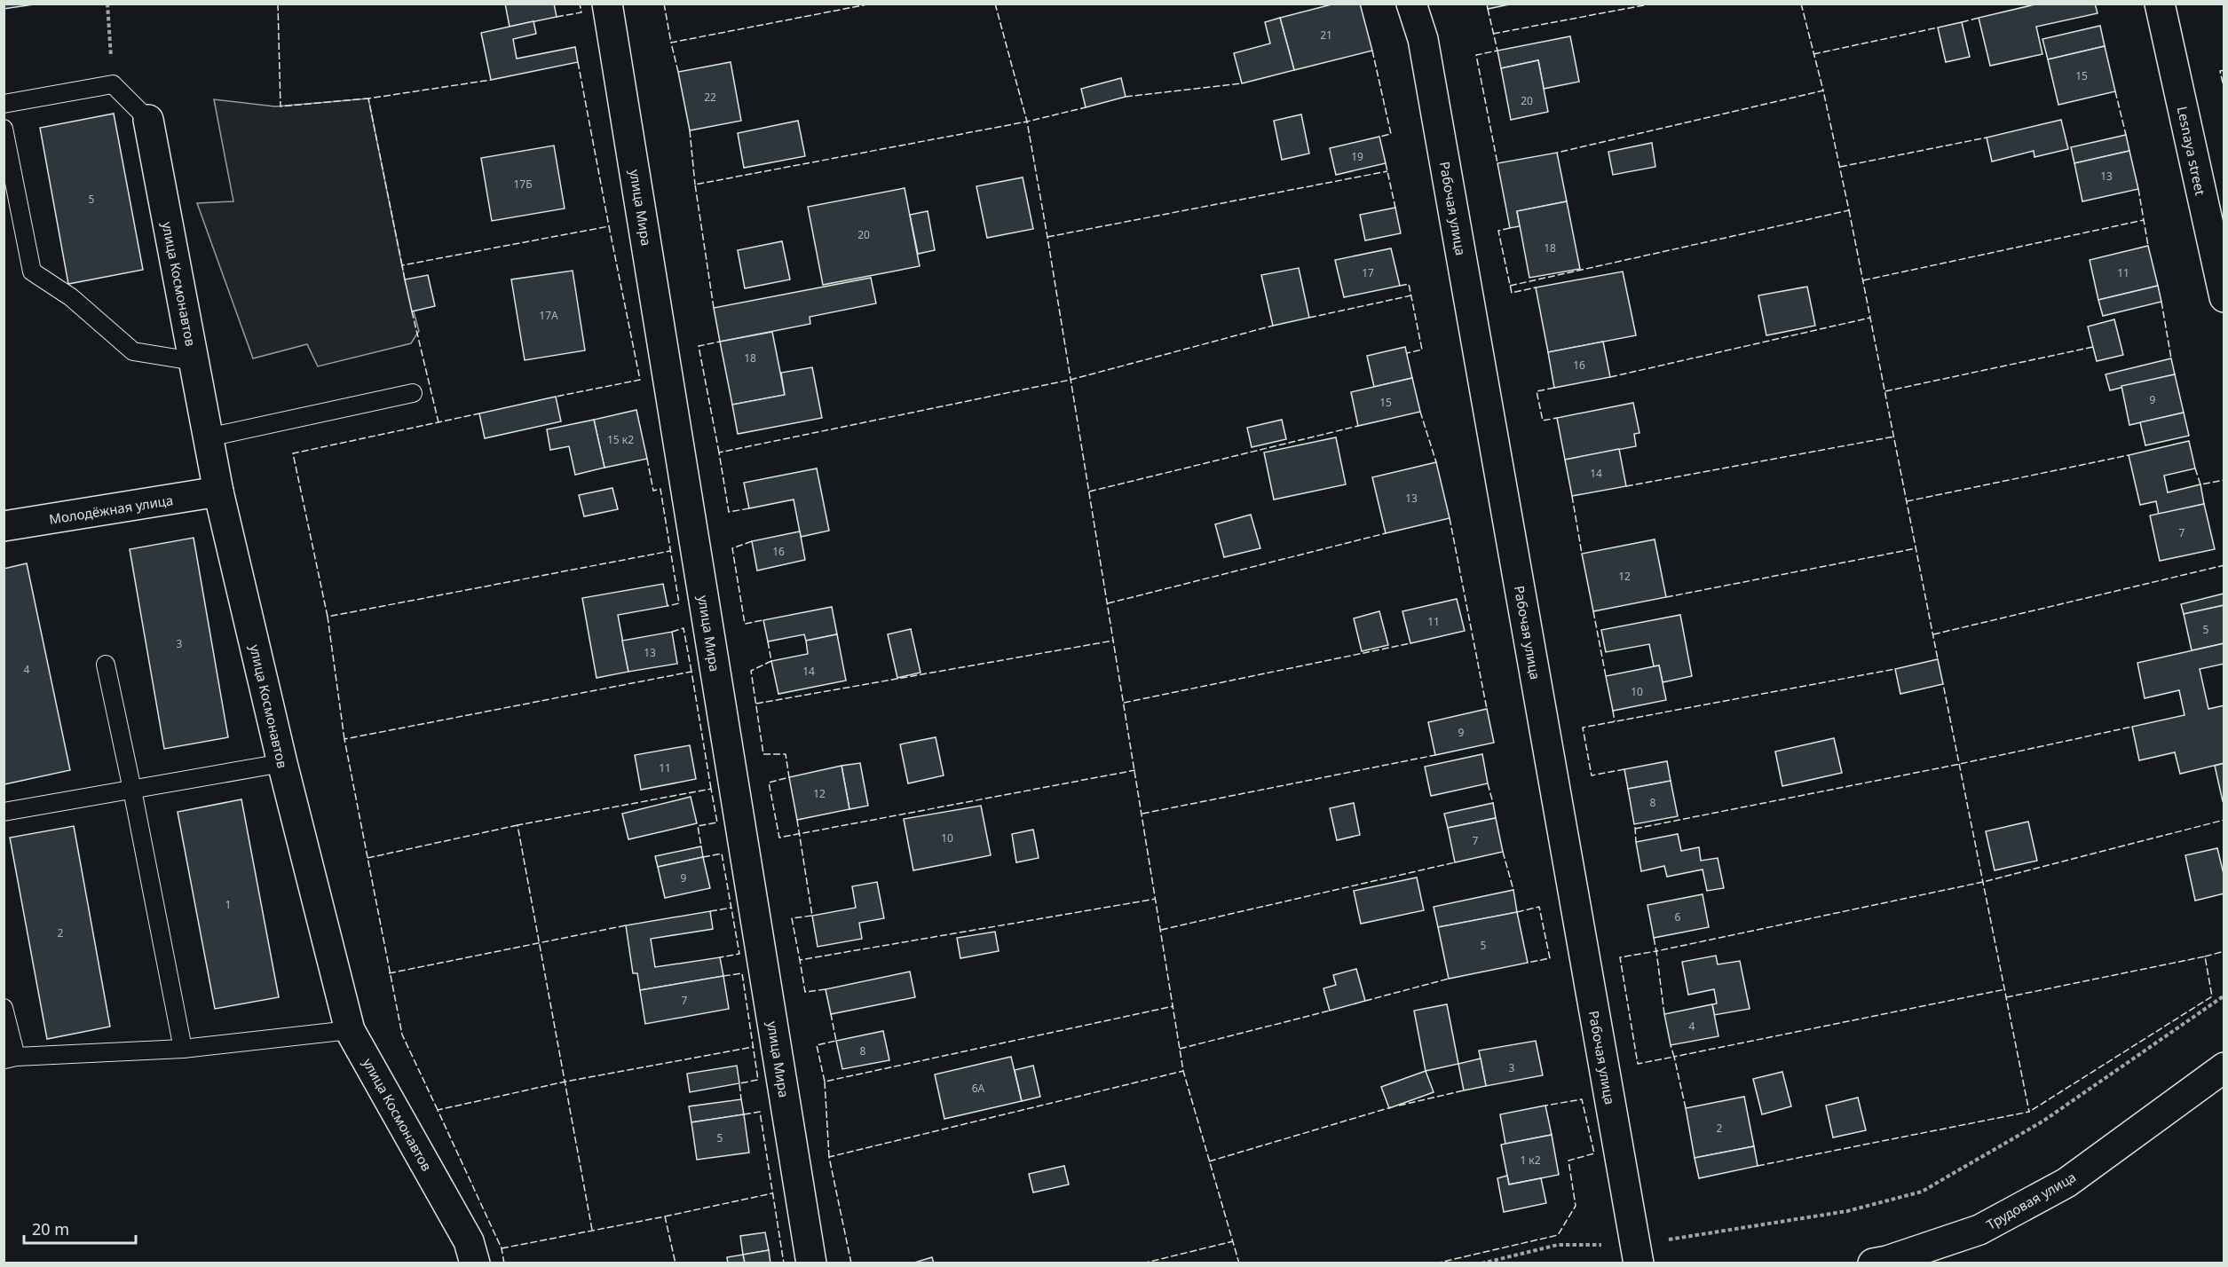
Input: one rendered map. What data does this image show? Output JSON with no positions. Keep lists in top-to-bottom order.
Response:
{
  "streets": {
    "street": [
      "Lesnaya street",
      "улица Мира",
      "Рабочая улица",
      "улица Космонавтов",
      "Молодёжная улица",
      "Трудовая улица"
    ]
  },
  "crossings": [
    ["улица Космонавтов", "Молодёжная улица"]
  ],
  "house_numbers": [
    "21",
    "15",
    "22",
    "20",
    "19",
    "13",
    "17Б",
    "5",
    "20",
    "18",
    "17",
    "11",
    "17А",
    "18",
    "16",
    "9",
    "15",
    "15 к2",
    "14",
    "13",
    "7",
    "16",
    "12",
    "11",
    "5",
    "3",
    "13",
    "4",
    "14",
    "10",
    "9",
    "11",
    "12",
    "8",
    "10",
    "7",
    "9",
    "1",
    "6",
    "2",
    "5",
    "7",
    "4",
    "8",
    "3",
    "6А",
    "2",
    "5",
    "1 к2"
  ],
  "scale_bar": "20 m"
}
